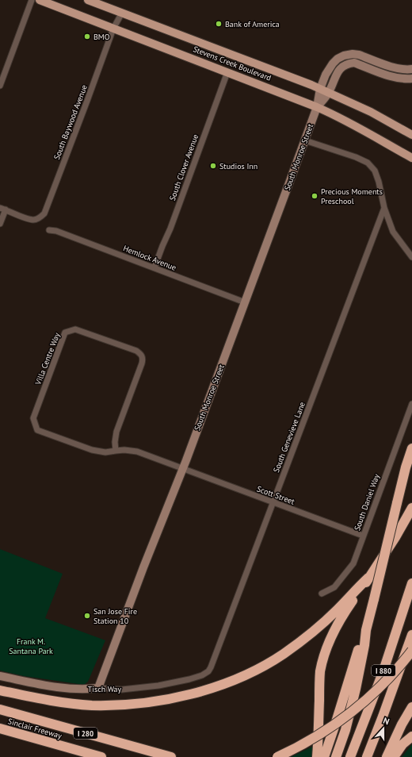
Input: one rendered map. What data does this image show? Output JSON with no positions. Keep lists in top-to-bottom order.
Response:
{
  "streets": {
    "highway": ["I 880", "Sinclair Freeway", "I 280"],
    "main road": ["Stevens Creek Boulevard", "South Monroe Street", "Tisch Way"],
    "street": [
      "South Baywood Avenue",
      "South Clover Avenue",
      "Hemlock Avenue",
      "Villa Centre Way",
      "South Genevieve Lane",
      "Scott Street",
      "South Daniel Way"
    ]
  },
  "crossings": [
    ["Stevens Creek Boulevard", "South Baywood Avenue"],
    ["Stevens Creek Boulevard", "South Monroe Street"],
    ["Stevens Creek Boulevard", "South Clover Avenue"],
    ["South Monroe Street", "Hemlock Avenue"],
    ["South Monroe Street", "Villa Centre Way"],
    ["South Monroe Street", "Scott Street"],
    ["South Monroe Street", "Tisch Way"],
    ["South Clover Avenue", "Hemlock Avenue"],
    ["Villa Centre Way", "Scott Street"],
    ["South Genevieve Lane", "Scott Street"],
    ["South Genevieve Lane", "Tisch Way"],
    ["Scott Street", "South Daniel Way"]
  ],
  "parks": ["Frank M. Santana Park"],
  "places": [
    "Bank of America",
    "BMO",
    "Studios Inn",
    "Precious Moments Preschool",
    "San Jose Fire Station 10"
  ],
  "north": "top"
}
